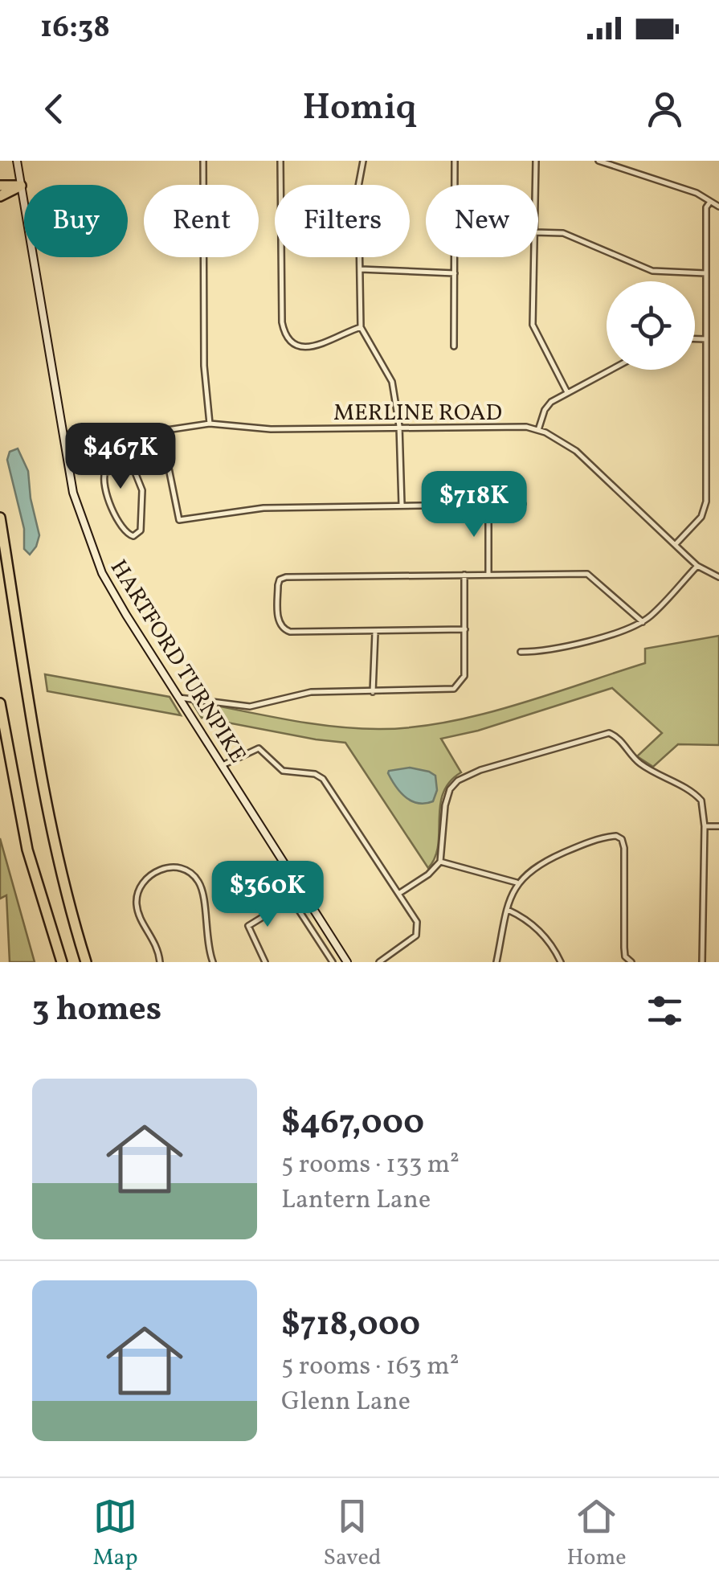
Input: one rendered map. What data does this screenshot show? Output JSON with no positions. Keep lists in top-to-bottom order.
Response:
{
  "streets": {
    "main road": ["HARTFORD TURNPIKE"],
    "street": ["MERLINE ROAD"]
  },
  "crossings": [
    ["MERLINE ROAD", "HARTFORD TURNPIKE"]
  ],
  "page": {
    "status": "16:38",
    "header": "Homiq",
    "chip": [
      "Buy",
      "Rent",
      "Filters",
      "New"
    ],
    "price": ["$467K", "$718K", "$360K"],
    "heading": "3 homes",
    "list": [
      {
        "name": "$467,000",
        "note": "5 rooms · 133 m² · Lantern Lane"
      },
      {
        "name": "$718,000",
        "note": "5 rooms · 163 m² · Glenn Lane"
      }
    ],
    "tabs": ["Map", "Saved", "Home"]
  }
}
